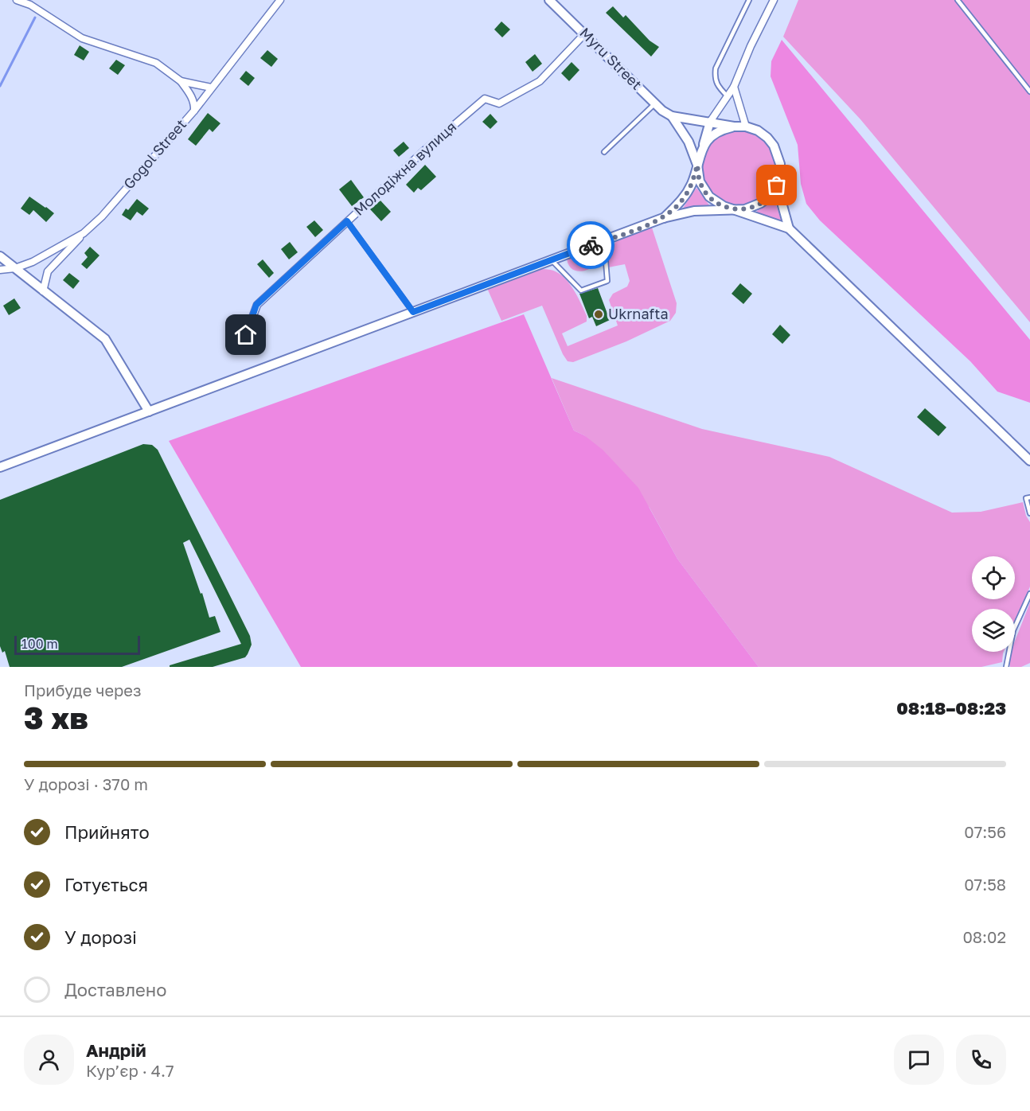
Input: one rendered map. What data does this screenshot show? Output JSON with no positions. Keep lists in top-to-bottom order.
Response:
{
  "streets": {
    "street": ["Myru Street", "Gogol Street", "Молодіжна вулиця"]
  },
  "crossings": [
    ["Myru Street", "Молодіжна вулиця"]
  ],
  "places": ["Ukrnafta"],
  "scale_bar": "100 m",
  "page": {
    "scale": "100 m",
    "heading": ["3 хв", "Прибуде через", "08:18–08:23"],
    "panel": ["Андрій", "Кур’єр · 4.7"],
    "bar": "У дорозі · 370 m",
    "list": [
      ["Прийнято", "07:56"],
      ["Готується", "07:58"],
      ["У дорозі", "08:02"],
      "Доставлено"
    ]
  }
}
